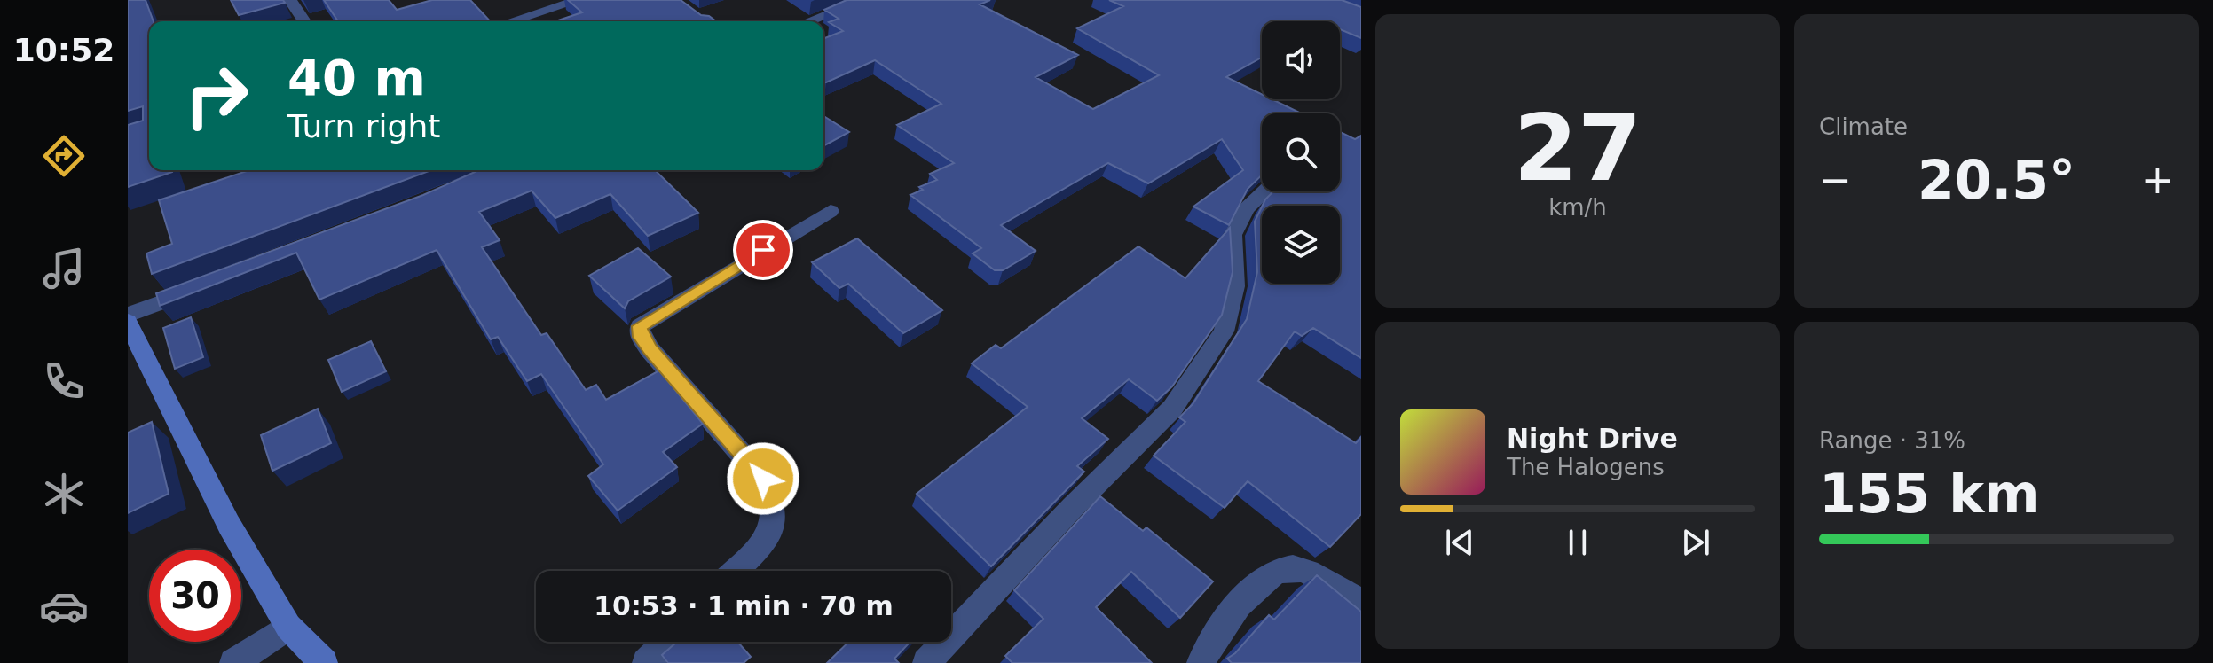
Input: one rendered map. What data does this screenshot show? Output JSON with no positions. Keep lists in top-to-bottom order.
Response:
{
  "page": {
    "tabs": "10:52",
    "tile": [
      ["27", "km/h"],
      "Climate",
      ["Range · 31%", "155 km"]
    ],
    "turn": ["40 m", "Turn right"],
    "heat": ["−", "20.5°", "+"],
    "song": ["Night Drive", "The Halogens"],
    "limit": "30",
    "trip": "10:53 · 1 min · 70 m"
  }
}
